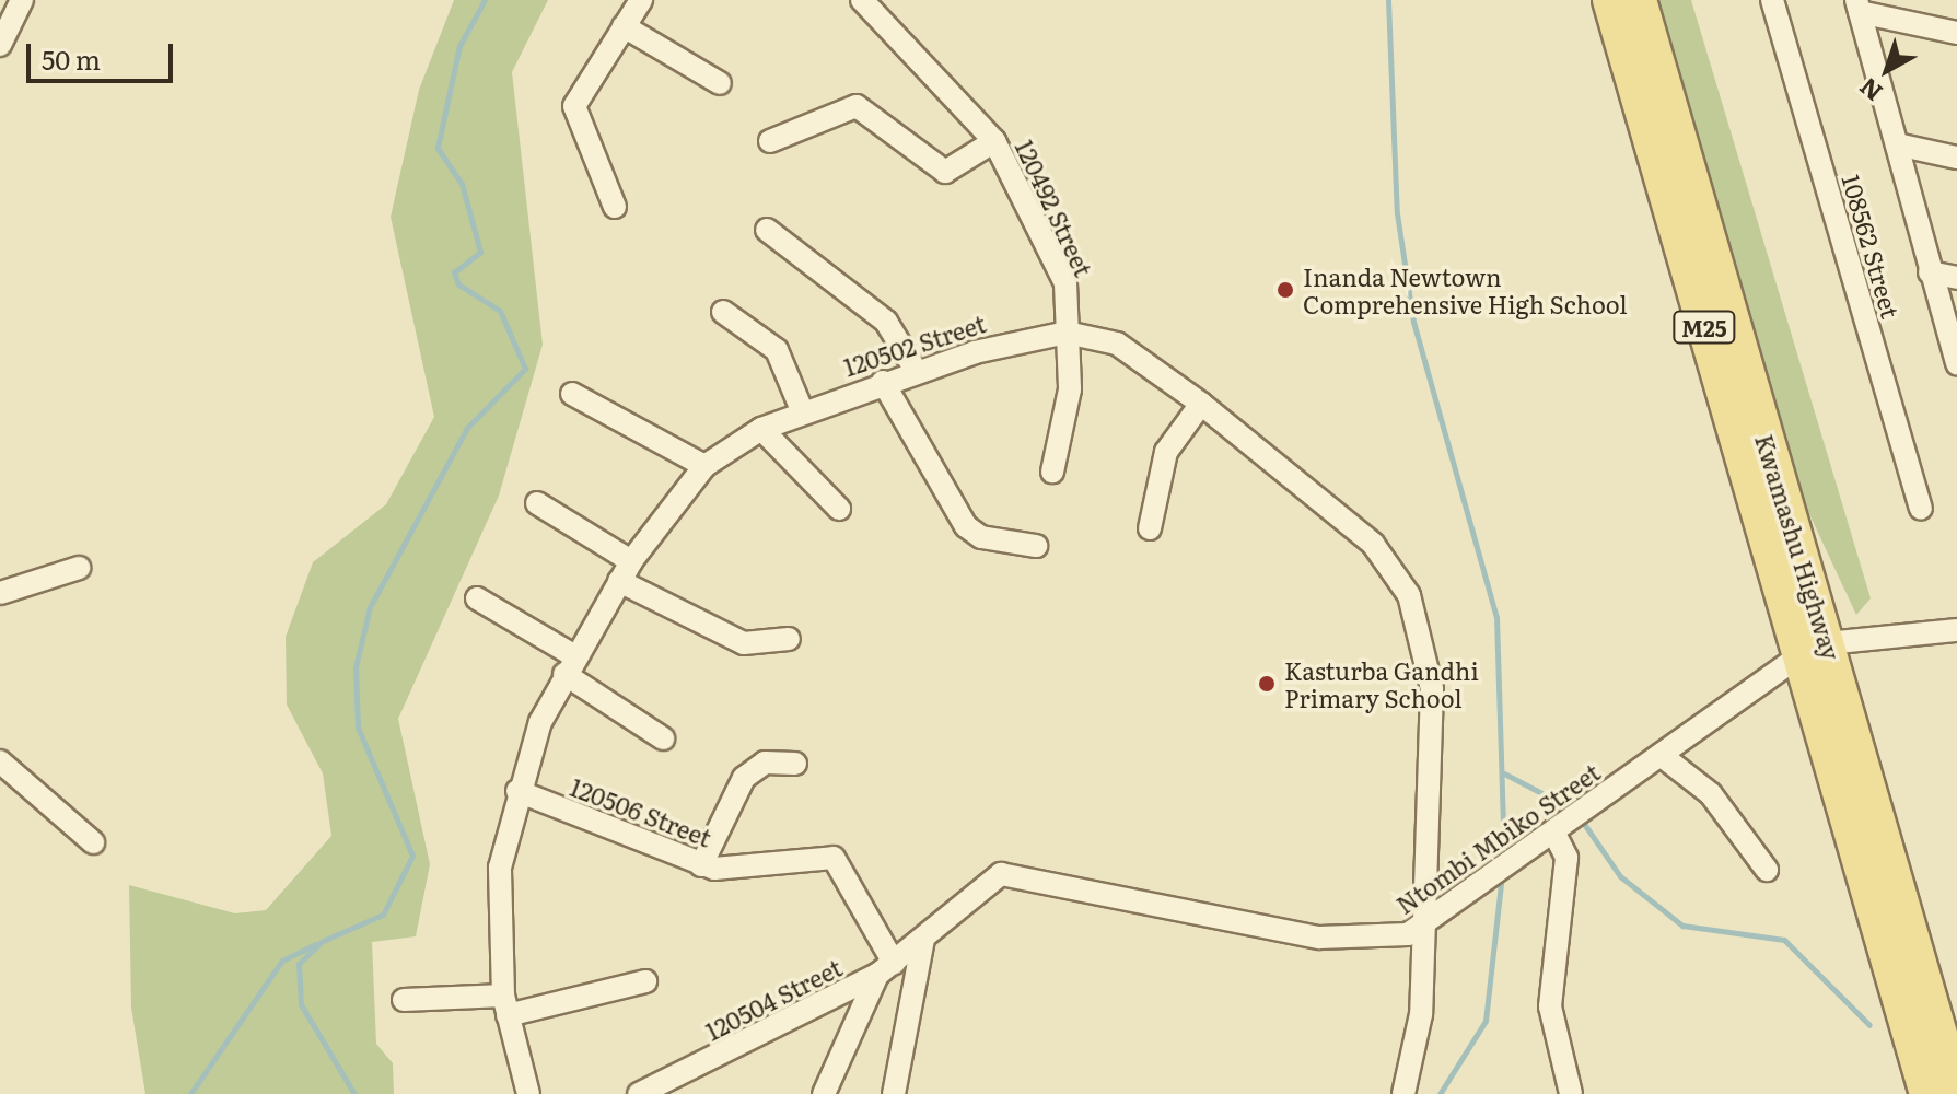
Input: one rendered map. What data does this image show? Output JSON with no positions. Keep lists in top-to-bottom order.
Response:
{
  "streets": {
    "main road": ["M25", "Kwamashu Highway"],
    "street": [
      "120492 Street",
      "108562 Street",
      "120502 Street",
      "120506 Street",
      "Ntombi Mbiko Street",
      "120504 Street"
    ]
  },
  "crossings": [
    ["120492 Street", "120502 Street"],
    ["120502 Street", "120506 Street"],
    ["120502 Street", "Ntombi Mbiko Street"],
    ["Kwamashu Highway", "Ntombi Mbiko Street"],
    ["120506 Street", "120504 Street"],
    ["Ntombi Mbiko Street", "120504 Street"]
  ],
  "places": ["Inanda Newtown Comprehensive High School", "Kasturba Gandhi Primary School"],
  "scale_bar": "50 m",
  "north": "bottom left"
}
